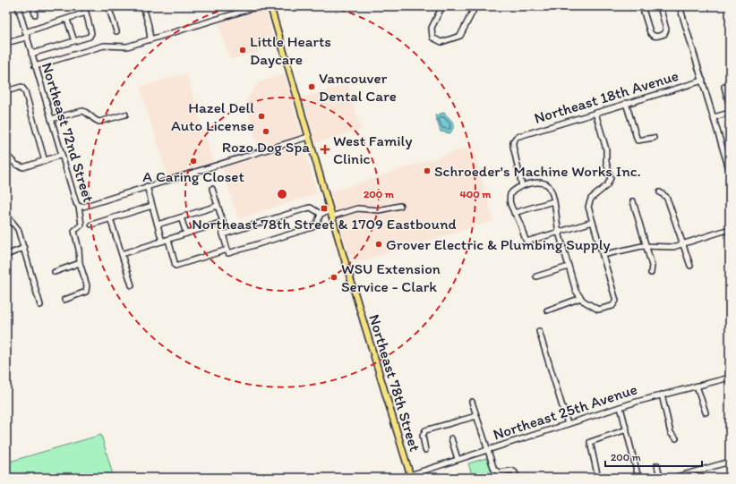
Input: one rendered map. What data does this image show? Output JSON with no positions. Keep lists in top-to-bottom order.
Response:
{
  "streets": {
    "main road": ["Northeast 78th Street"],
    "street": ["Northeast 18th Avenue", "Northeast 72nd Street", "Northeast 25th Avenue"]
  },
  "crossings": [
    ["Northeast 78th Street", "Northeast 25th Avenue"]
  ],
  "places": {
    "other": [
      "Little Hearts Daycare",
      "Vancouver Dental Care",
      "Hazel Dell Auto License",
      "Rozo Dog Spa",
      "A Caring Closet",
      "Schroeder's Machine Works Inc.",
      "Grover Electric & Plumbing Supply",
      "WSU Extension Service - Clark"
    ],
    "health": ["West Family Clinic"],
    "transit": ["Northeast 78th Street & 1709 Eastbound"]
  },
  "scale_bar": "200 m",
  "rings": ["200 m", "400 m"]
}
